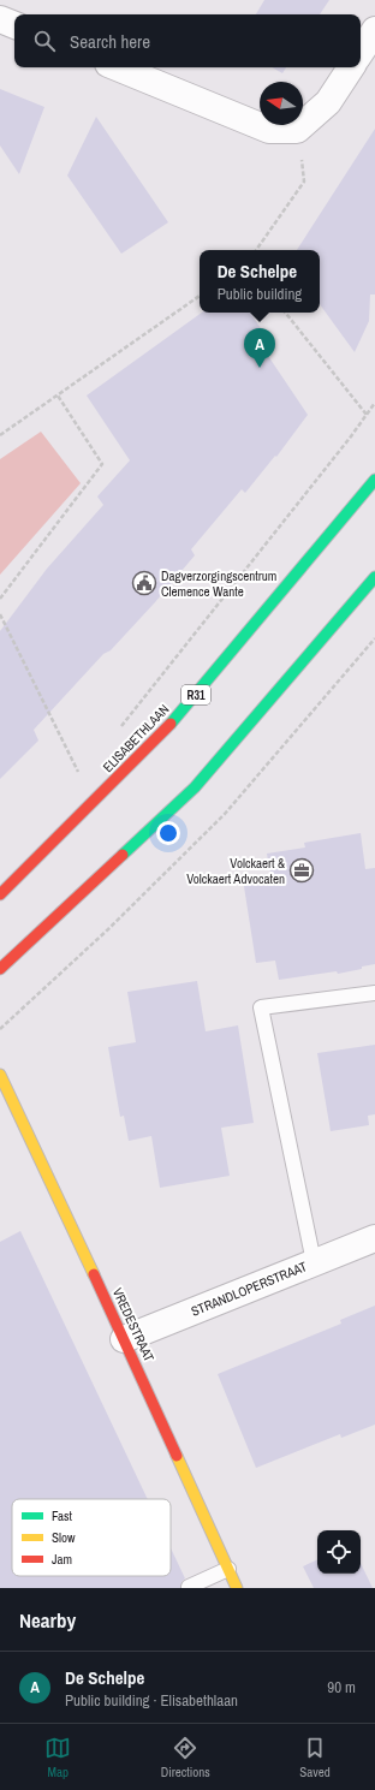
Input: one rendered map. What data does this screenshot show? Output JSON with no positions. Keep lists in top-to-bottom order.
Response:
{
  "streets": {
    "main road": ["R31", "ELISABETHLAAN", "VREDESTRAAT"],
    "street": ["STRANDLOPERSTRAAT"]
  },
  "crossings": [
    ["STRANDLOPERSTRAAT", "VREDESTRAAT"]
  ],
  "places": {
    "public building": ["Dagverzorgingscentrum Clemence Wante"],
    "office": ["Volckaert & Volckaert Advocaten"]
  },
  "legend": ["Fast", "Slow", "Jam"],
  "north": "left",
  "page": {
    "search": "Search here",
    "popup": ["De Schelpe", "Public building"],
    "pins": "A",
    "heading": "Nearby",
    "list": [
      {
        "mark": "A",
        "name": "De Schelpe",
        "note": "Public building · Elisabethlaan",
        "value": "90 m"
      }
    ],
    "nav": ["Map", "Directions", "Saved"]
  }
}
